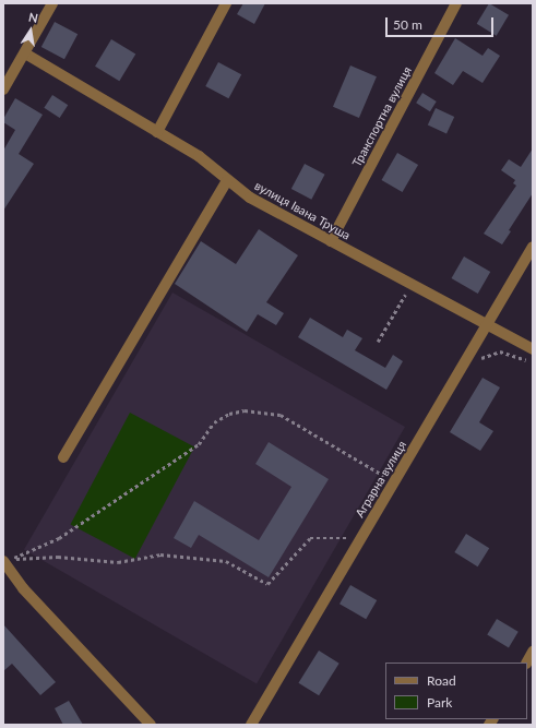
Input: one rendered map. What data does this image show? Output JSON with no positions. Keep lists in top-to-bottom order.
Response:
{
  "streets": {
    "street": ["Транспортна вулиця", "вулиця Івана Труша", "Аграрна вулиця"]
  },
  "crossings": [
    ["Транспортна вулиця", "вулиця Івана Труша"],
    ["вулиця Івана Труша", "Аграрна вулиця"]
  ],
  "legend": ["Road", "Park"],
  "scale_bar": "50 m",
  "north": "top"
}
